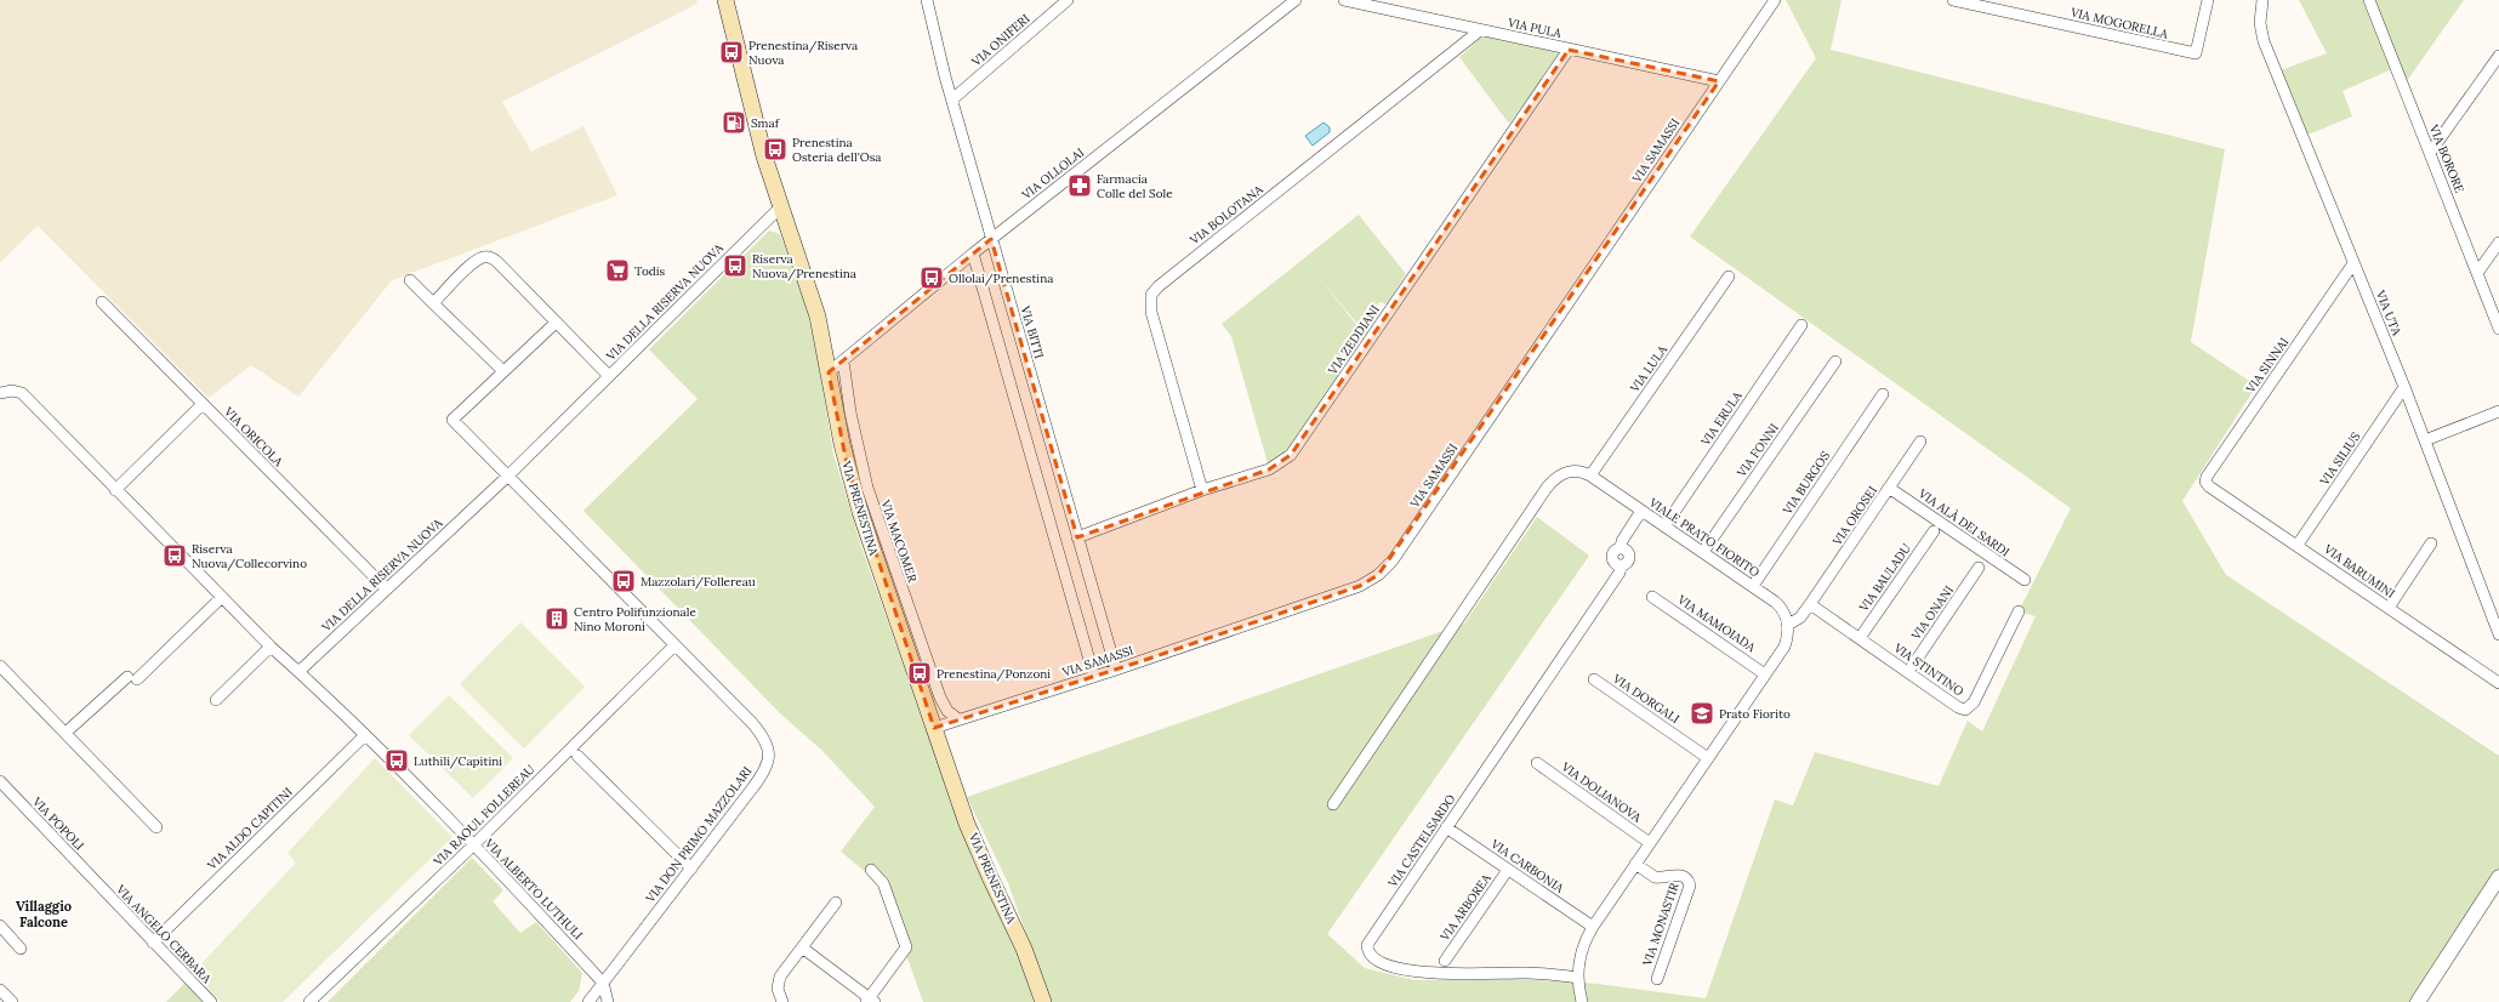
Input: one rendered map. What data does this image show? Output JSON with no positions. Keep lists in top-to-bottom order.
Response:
{
  "streets": {
    "main road": ["VIA PRENESTINA"],
    "street": [
      "VIA MOGORELLA",
      "VIA PULA",
      "VIA ONIFERI",
      "VIA SAMASSI",
      "VIA BORORE",
      "VIA OLLOLAI",
      "VIA BOLOTANA",
      "VIA DELLA RISERVA NUOVA",
      "VIA UTA",
      "VIA BITTI",
      "VIA ZEDDIANI",
      "VIA SINNAI",
      "VIA LULA",
      "VIA ERULA",
      "VIA ORICOLA",
      "VIA FONNI",
      "VIA SILIUS",
      "VIA BURGOS",
      "VIA OROSEI",
      "VIA ALÀ DEI SARDI",
      "VIALE PRATO FIORITO",
      "VIA MACOMER",
      "VIA BARUMINI",
      "VIA BAULADU",
      "VIA ONANI",
      "VIA MAMOIADA",
      "VIA STINTINO",
      "VIA DORGALI",
      "VIA DOLIANOVA",
      "VIA RAOUL FOLLEREAU",
      "VIA POPOLI",
      "VIA ALDO CAPITINI",
      "VIA DON PRIMO MAZZOLARI",
      "VIA CASTELSARDO",
      "VIA CARBONIA",
      "VIA ALBERTO LUTHULI",
      "VIA ARBOREA",
      "VIA MONASTIR",
      "VIA ANGELO CERBARA"
    ]
  },
  "crossings": [
    ["VIA PULA", "VIA SAMASSI"],
    ["VIA PULA", "VIA BOLOTANA"],
    ["VIA PULA", "VIA ZEDDIANI"],
    ["VIA ONIFERI", "VIA BITTI"],
    ["VIA SAMASSI", "VIA BITTI"],
    ["VIA SAMASSI", "VIA PRENESTINA"],
    ["VIA SAMASSI", "VIA MACOMER"],
    ["VIA OLLOLAI", "VIA BITTI"],
    ["VIA OLLOLAI", "VIA PRENESTINA"],
    ["VIA OLLOLAI", "VIA MACOMER"],
    ["VIA BOLOTANA", "VIA ZEDDIANI"],
    ["VIA DELLA RISERVA NUOVA", "VIA ORICOLA"],
    ["VIA DELLA RISERVA NUOVA", "VIA PRENESTINA"],
    ["VIA DELLA RISERVA NUOVA", "VIA DON PRIMO MAZZOLARI"],
    ["VIA DELLA RISERVA NUOVA", "VIA ALBERTO LUTHULI"],
    ["VIA UTA", "VIA SINNAI"],
    ["VIA UTA", "VIA SILIUS"],
    ["VIA BITTI", "VIA ZEDDIANI"],
    ["VIA SINNAI", "VIA BARUMINI"],
    ["VIA LULA", "VIALE PRATO FIORITO"],
    ["VIA ERULA", "VIALE PRATO FIORITO"],
    ["VIA FONNI", "VIALE PRATO FIORITO"],
    ["VIA SILIUS", "VIA BARUMINI"],
    ["VIA BURGOS", "VIALE PRATO FIORITO"],
    ["VIA OROSEI", "VIA ALÀ DEI SARDI"],
    ["VIA OROSEI", "VIA STINTINO"],
    ["VIALE PRATO FIORITO", "VIA CASTELSARDO"],
    ["VIA BAULADU", "VIA STINTINO"],
    ["VIA ONANI", "VIA STINTINO"],
    ["VIA RAOUL FOLLEREAU", "VIA DON PRIMO MAZZOLARI"],
    ["VIA RAOUL FOLLEREAU", "VIA ALBERTO LUTHULI"],
    ["VIA POPOLI", "VIA ANGELO CERBARA"],
    ["VIA ALDO CAPITINI", "VIA ALBERTO LUTHULI"],
    ["VIA ALDO CAPITINI", "VIA ANGELO CERBARA"],
    ["VIA DON PRIMO MAZZOLARI", "VIA ALBERTO LUTHULI"],
    ["VIA CASTELSARDO", "VIA CARBONIA"],
    ["VIA CARBONIA", "VIA ARBOREA"]
  ],
  "districts": ["Villaggio Falcone"],
  "places": {
    "bus stop": [
      "Prenestina/Riserva Nuova",
      "Prenestina Osteria dell'Osa",
      "Riserva Nuova/Prenestina",
      "Ollolai/Prenestina",
      "Riserva Nuova/Collecorvino",
      "Mazzolari/Follereau",
      "Prenestina/Ponzoni",
      "Luthili/Capitini"
    ],
    "fuel station": ["Smaf"],
    "pharmacy": ["Farmacia Colle del Sole"],
    "supermarket": ["Todis"],
    "building": ["Centro Polifunzionale Nino Moroni"],
    "school or university": ["Prato Fiorito"]
  }
}
